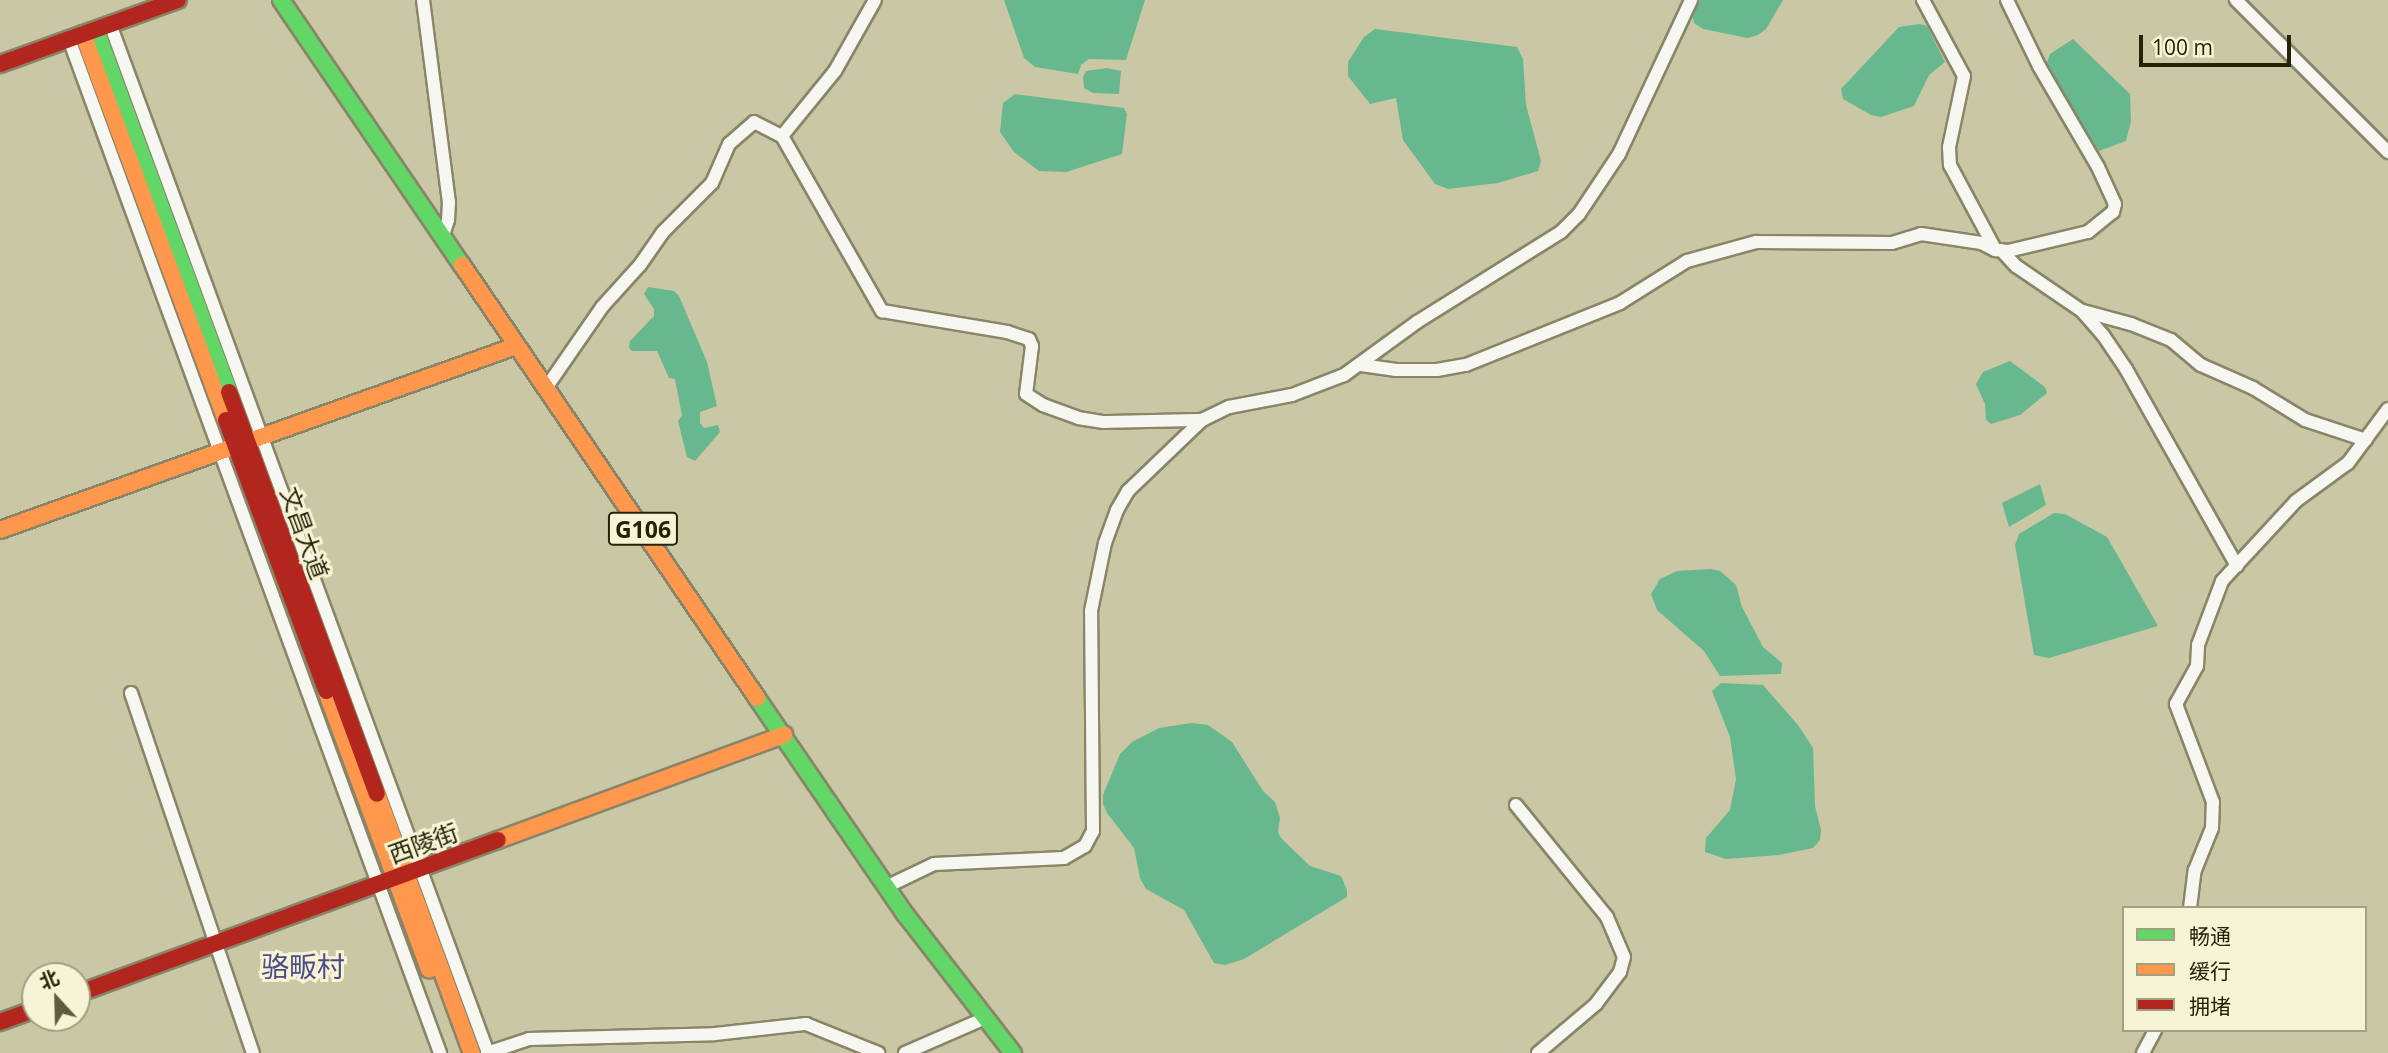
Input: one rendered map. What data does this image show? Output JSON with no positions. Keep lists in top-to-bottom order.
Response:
{
  "streets": {
    "main road": ["G106", "文昌大道", "西陵街"]
  },
  "crossings": [
    ["G106", "西陵街"],
    ["文昌大道", "西陵街"]
  ],
  "districts": ["骆畈村"],
  "legend": ["畅通", "缓行", "拥堵"],
  "scale_bar": "100 m",
  "north": "top"
}
